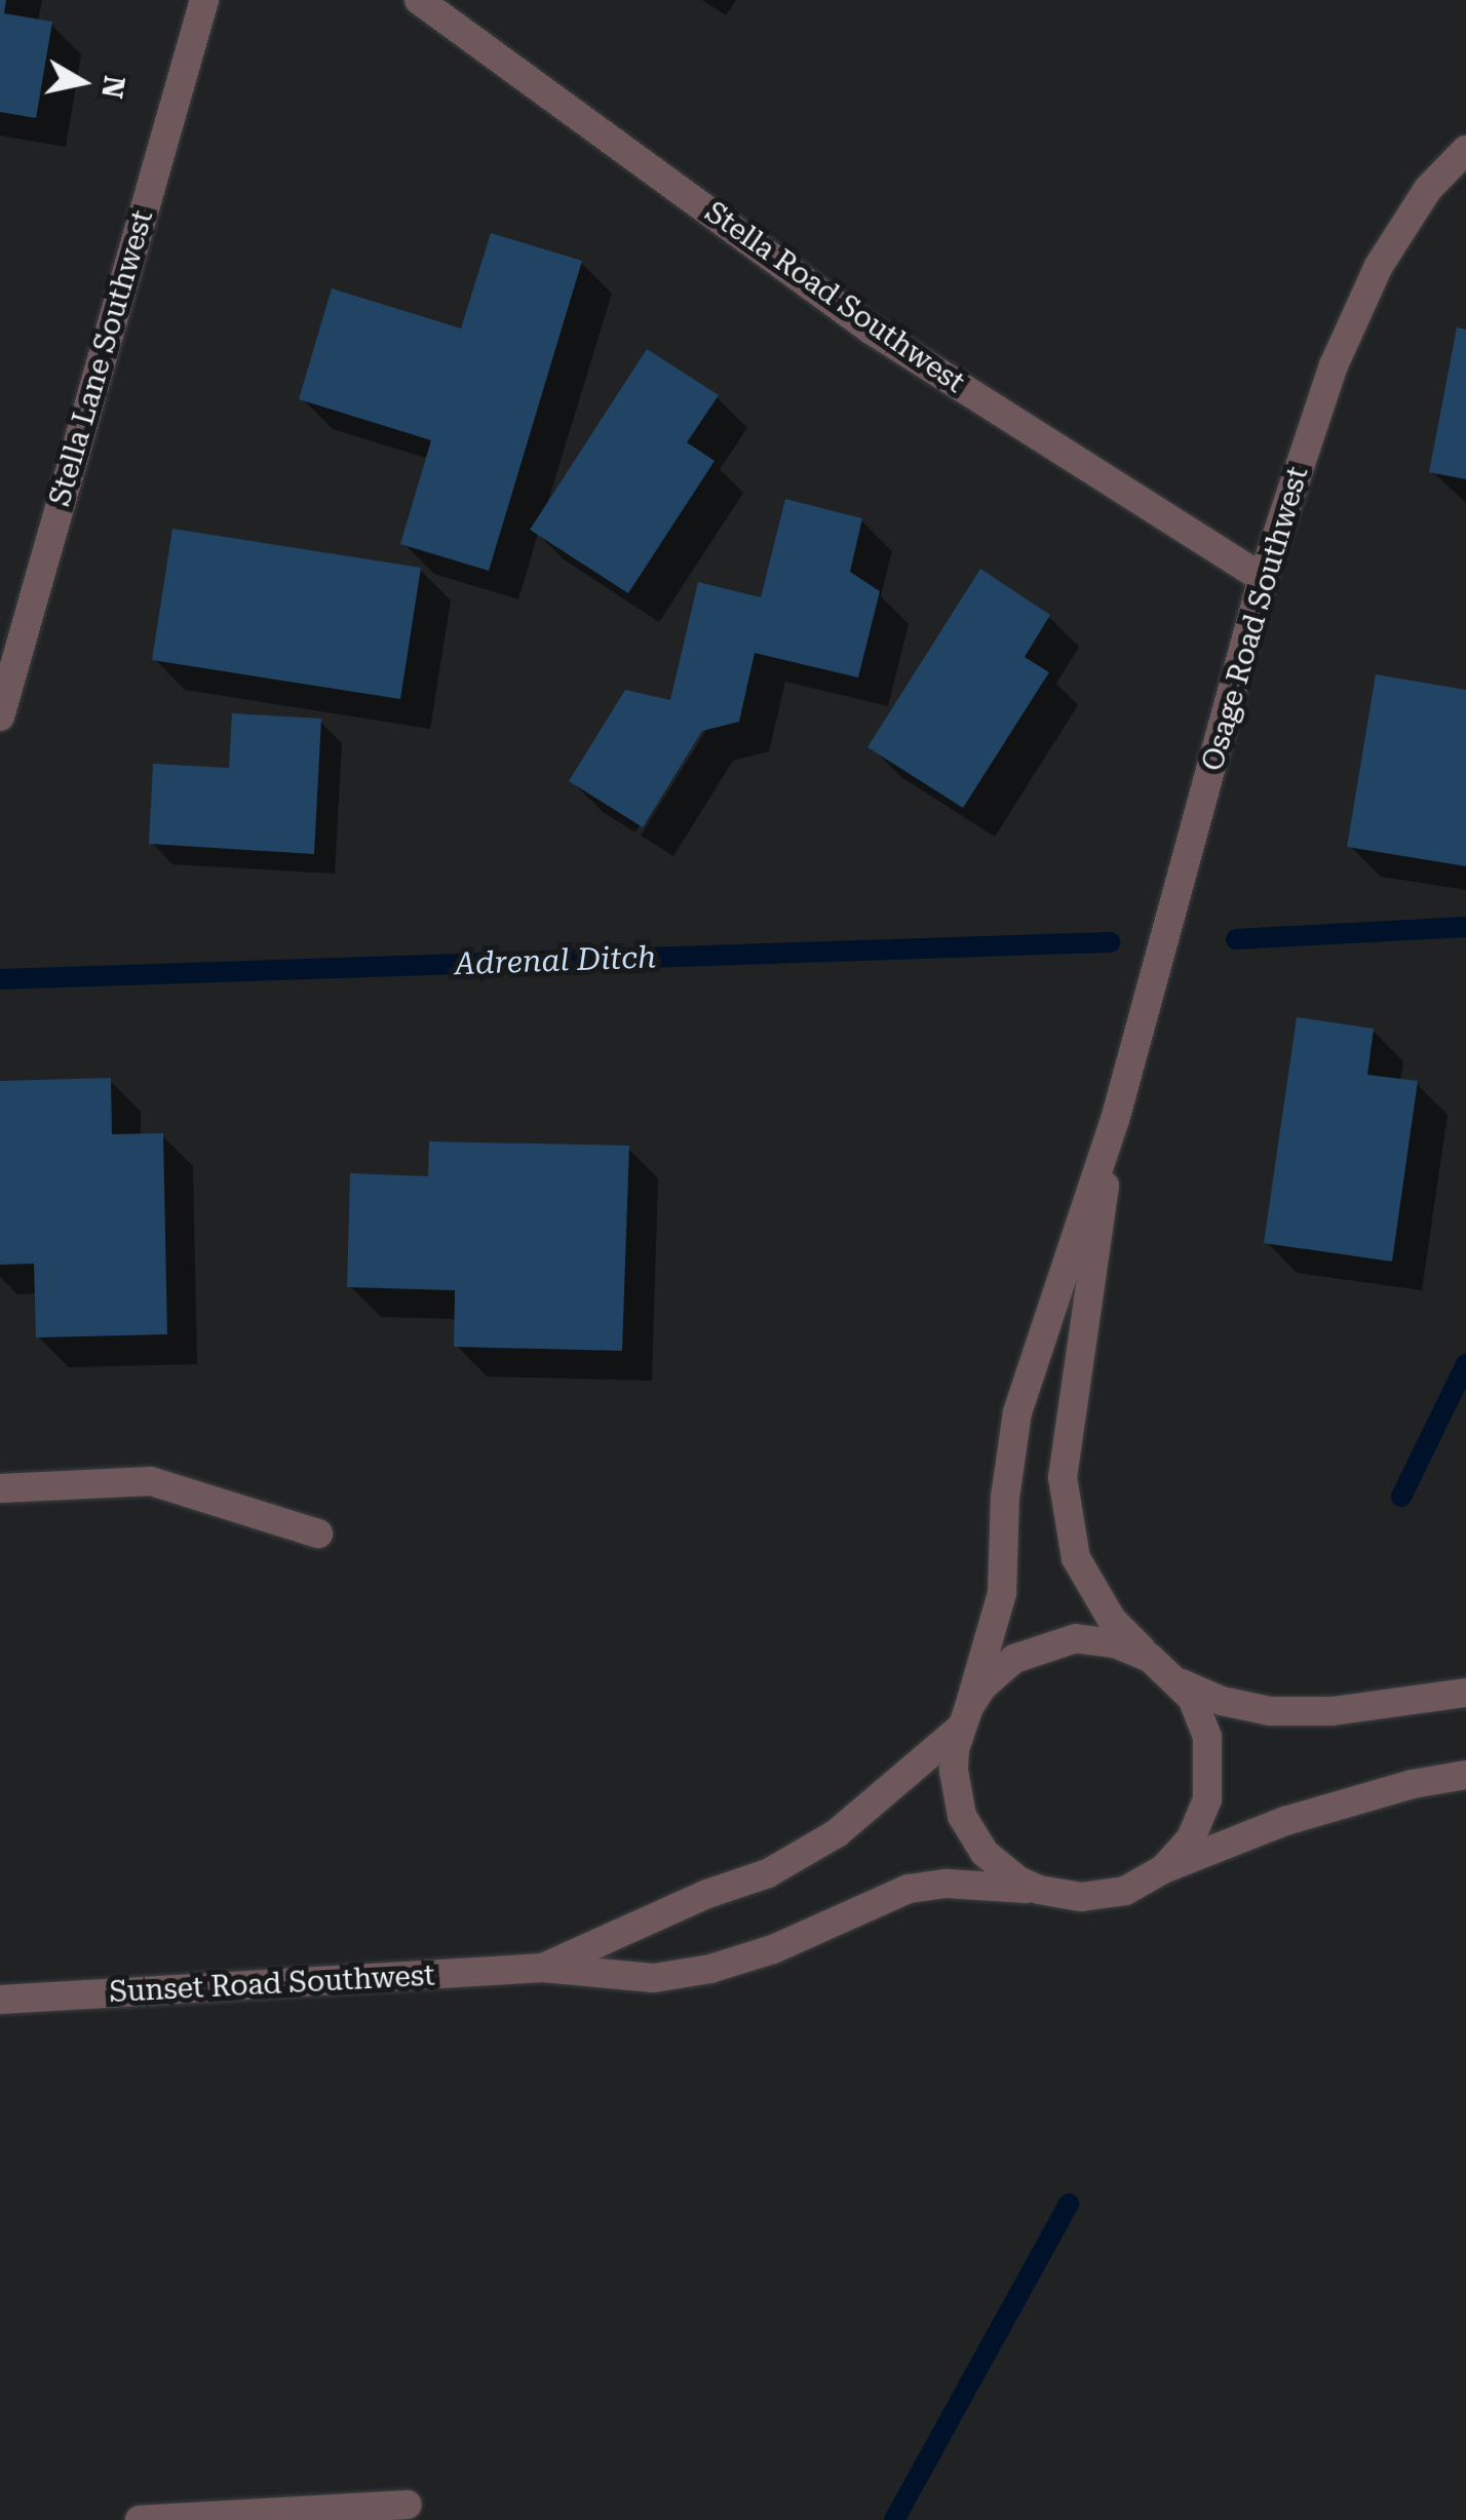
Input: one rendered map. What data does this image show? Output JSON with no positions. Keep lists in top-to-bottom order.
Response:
{
  "streets": {
    "street": [
      "Stella Road Southwest",
      "Stella Lane Southwest",
      "Osage Road Southwest",
      "Sunset Road Southwest"
    ]
  },
  "crossings": [
    ["Stella Road Southwest", "Osage Road Southwest"],
    ["Osage Road Southwest", "Sunset Road Southwest"]
  ],
  "water": ["Adrenal Ditch"],
  "north": "right"
}
